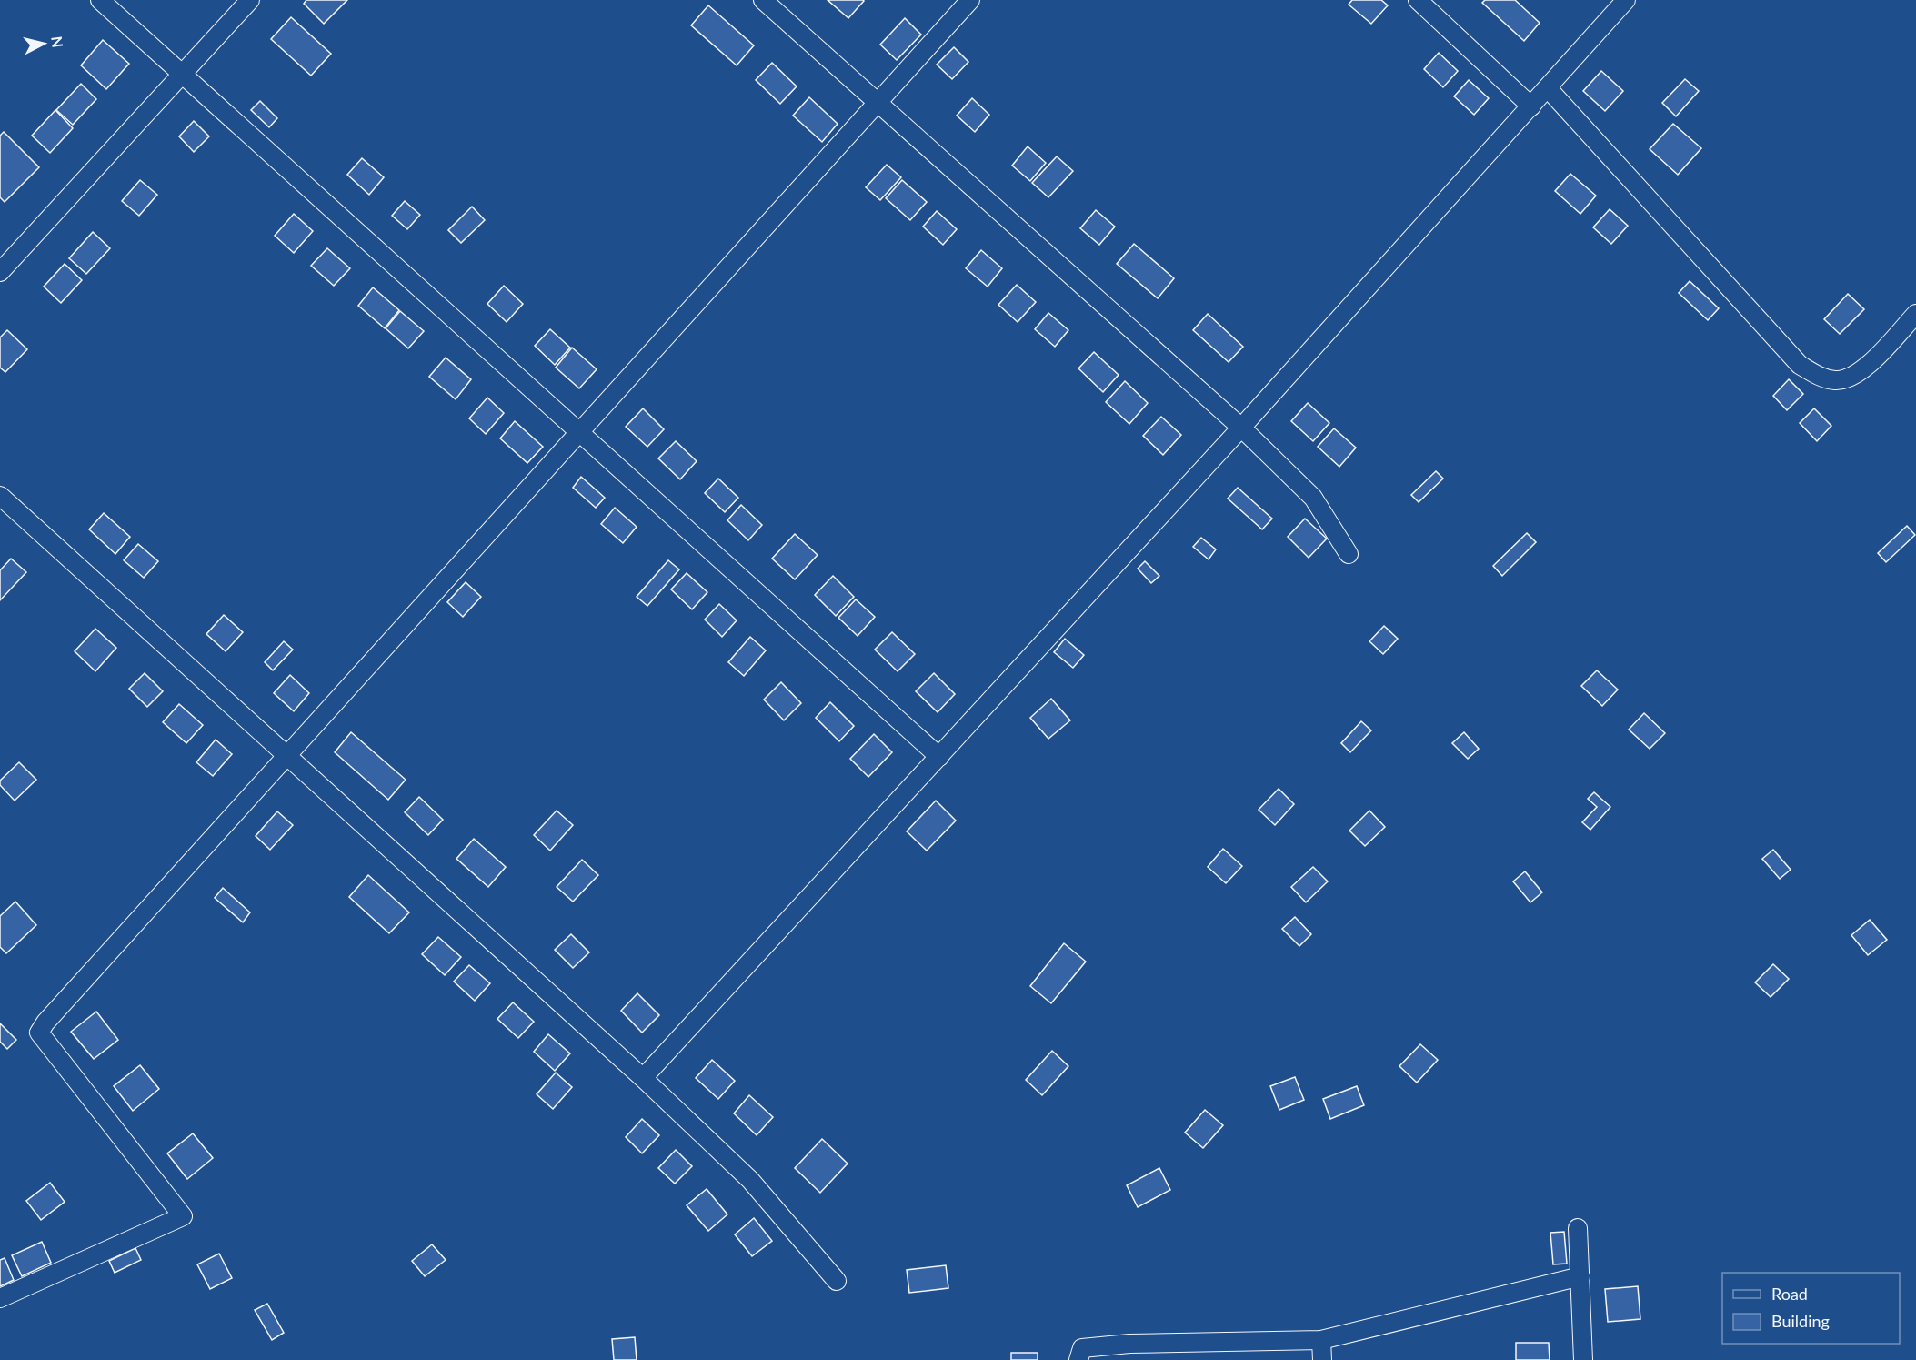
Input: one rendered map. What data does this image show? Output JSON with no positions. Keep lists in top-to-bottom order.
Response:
{
  "legend": ["Road", "Building"],
  "north": "right"
}
